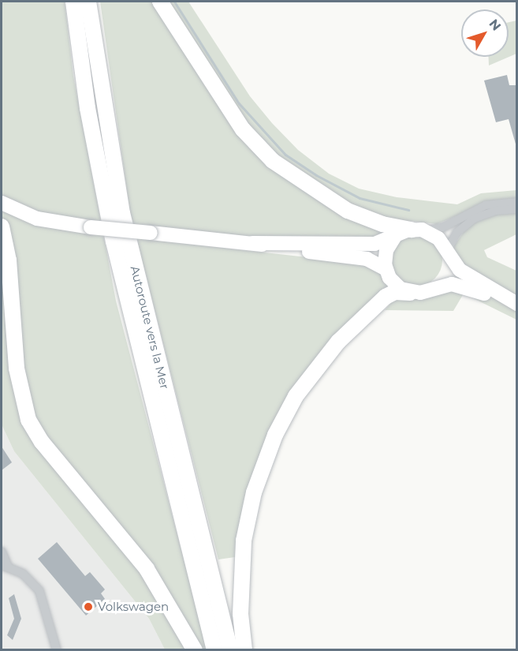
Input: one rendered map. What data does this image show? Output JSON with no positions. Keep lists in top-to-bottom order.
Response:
{
  "streets": {
    "highway": ["Autoroute vers la Mer"]
  },
  "places": ["Volkswagen"],
  "north": "top right"
}
